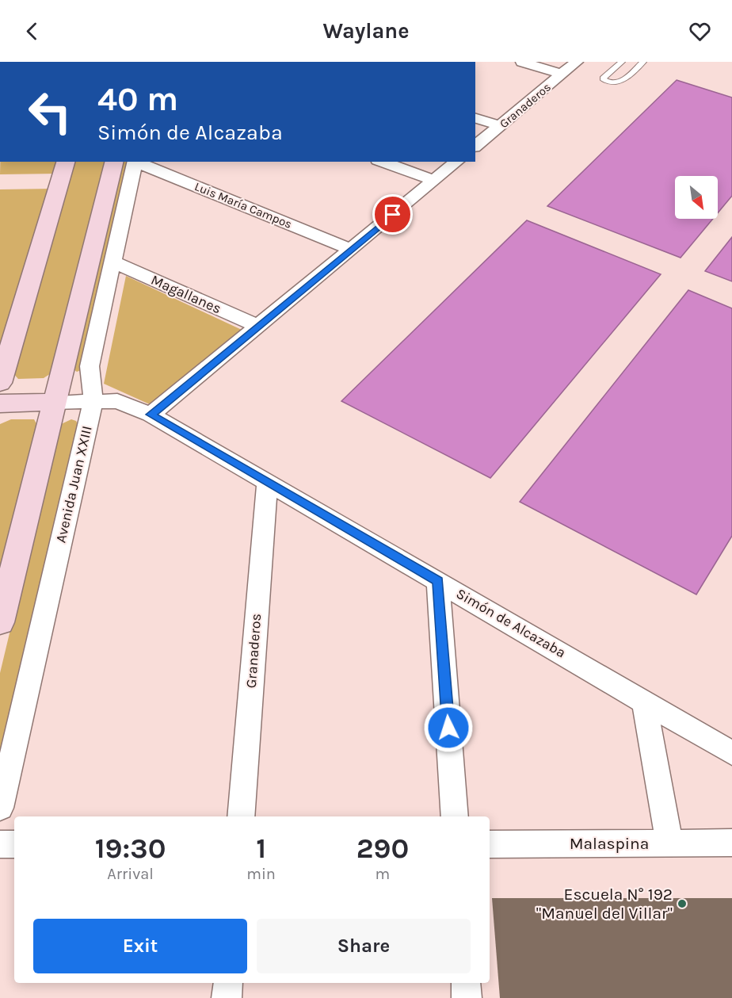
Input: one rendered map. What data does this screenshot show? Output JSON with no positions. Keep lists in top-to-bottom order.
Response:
{
  "streets": {
    "street": [
      "Granaderos",
      "Luis María Campos",
      "Magallanes",
      "Avenida Juan XXIII",
      "Simón de Alcazaba",
      "Malaspina"
    ]
  },
  "crossings": [
    ["Granaderos", "Simón de Alcazaba"],
    ["Magallanes", "Avenida Juan XXIII"],
    ["Avenida Juan XXIII", "Simón de Alcazaba"]
  ],
  "places": ["Escuela N° 192 \"Manuel del Villar\""],
  "north": "bottom right",
  "page": {
    "header": "Waylane",
    "turn": ["40 m", "Simón de Alcazaba"],
    "eta": [
      "19:30",
      "Arrival",
      "1",
      "min",
      "290",
      "m"
    ],
    "buttons": ["Exit", "Share"]
  }
}
